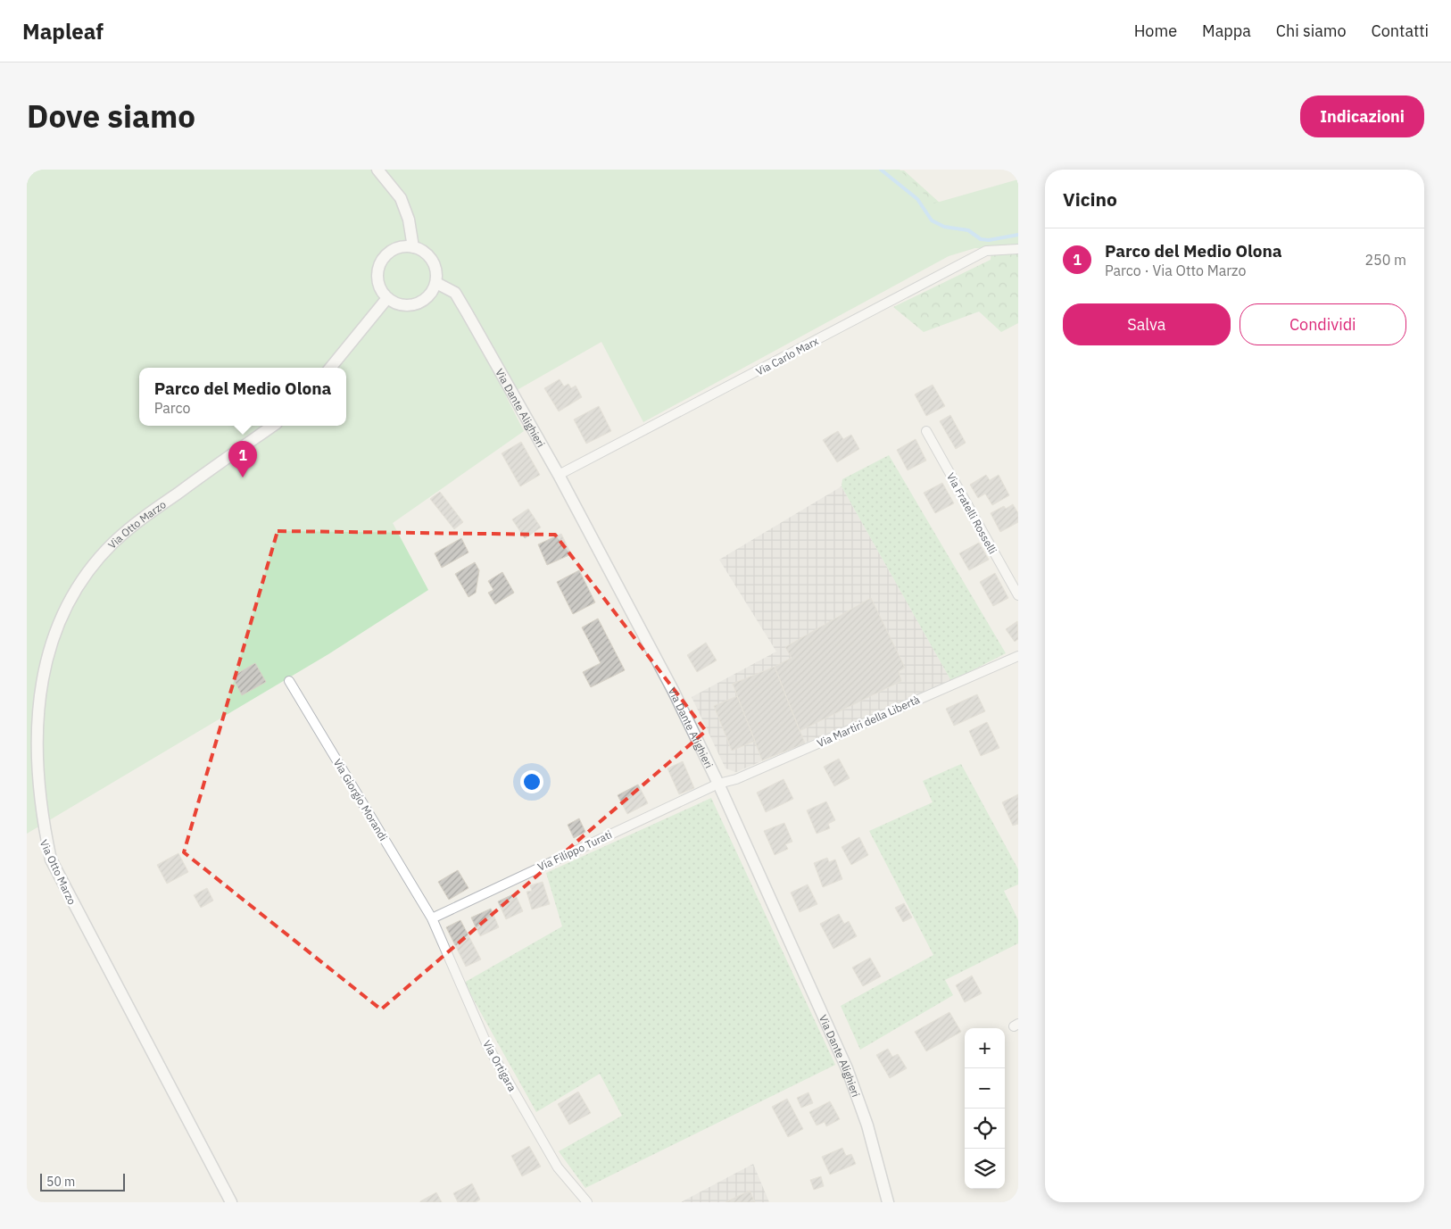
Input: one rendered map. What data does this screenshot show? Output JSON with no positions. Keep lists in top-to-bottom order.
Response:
{
  "streets": {
    "street": [
      "Via Carlo Marx",
      "Via Dante Alighieri",
      "Via Fratelli Rosselli",
      "Via Otto Marzo",
      "Via Martiri della Libertà",
      "Via Giorgio Morandi",
      "Via Filippo Turati",
      "Via Ortigara"
    ]
  },
  "crossings": [
    ["Via Carlo Marx", "Via Dante Alighieri"],
    ["Via Dante Alighieri", "Via Martiri della Libertà"],
    ["Via Dante Alighieri", "Via Filippo Turati"],
    ["Via Martiri della Libertà", "Via Filippo Turati"],
    ["Via Giorgio Morandi", "Via Filippo Turati"],
    ["Via Giorgio Morandi", "Via Ortigara"],
    ["Via Filippo Turati", "Via Ortigara"]
  ],
  "scale_bar": "50 m",
  "page": {
    "header": "Mapleaf",
    "nav": [
      "Home",
      "Mappa",
      "Chi siamo",
      "Contatti"
    ],
    "title": "Dove siamo",
    "buttons": [
      "Indicazioni",
      ["Salva", "Condividi"]
    ],
    "heading": "Vicino",
    "list": [
      {
        "mark": "1",
        "name": "Parco del Medio Olona",
        "note": "Parco · Via Otto Marzo",
        "value": "250 m"
      }
    ],
    "popup": ["Parco del Medio Olona", "Parco"],
    "pins": "1",
    "map_buttons": ["+", "−"],
    "scale": "50 m"
  }
}
